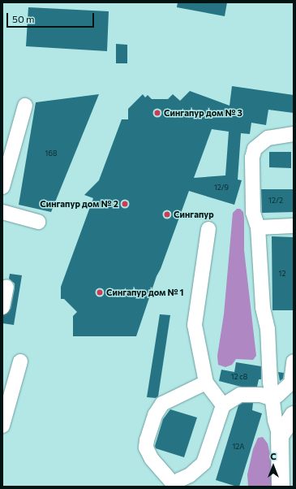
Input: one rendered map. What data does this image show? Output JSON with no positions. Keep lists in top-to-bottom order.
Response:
{
  "places": [
    "Сингапур дом № 3",
    "Сингапур дом № 2",
    "Сингапур",
    "Сингапур дом № 1"
  ],
  "house_numbers": [
    "168",
    "12/9",
    "12/2",
    "12",
    "12 с8",
    "12А"
  ],
  "scale_bar": "50 m",
  "north": "top"
}
